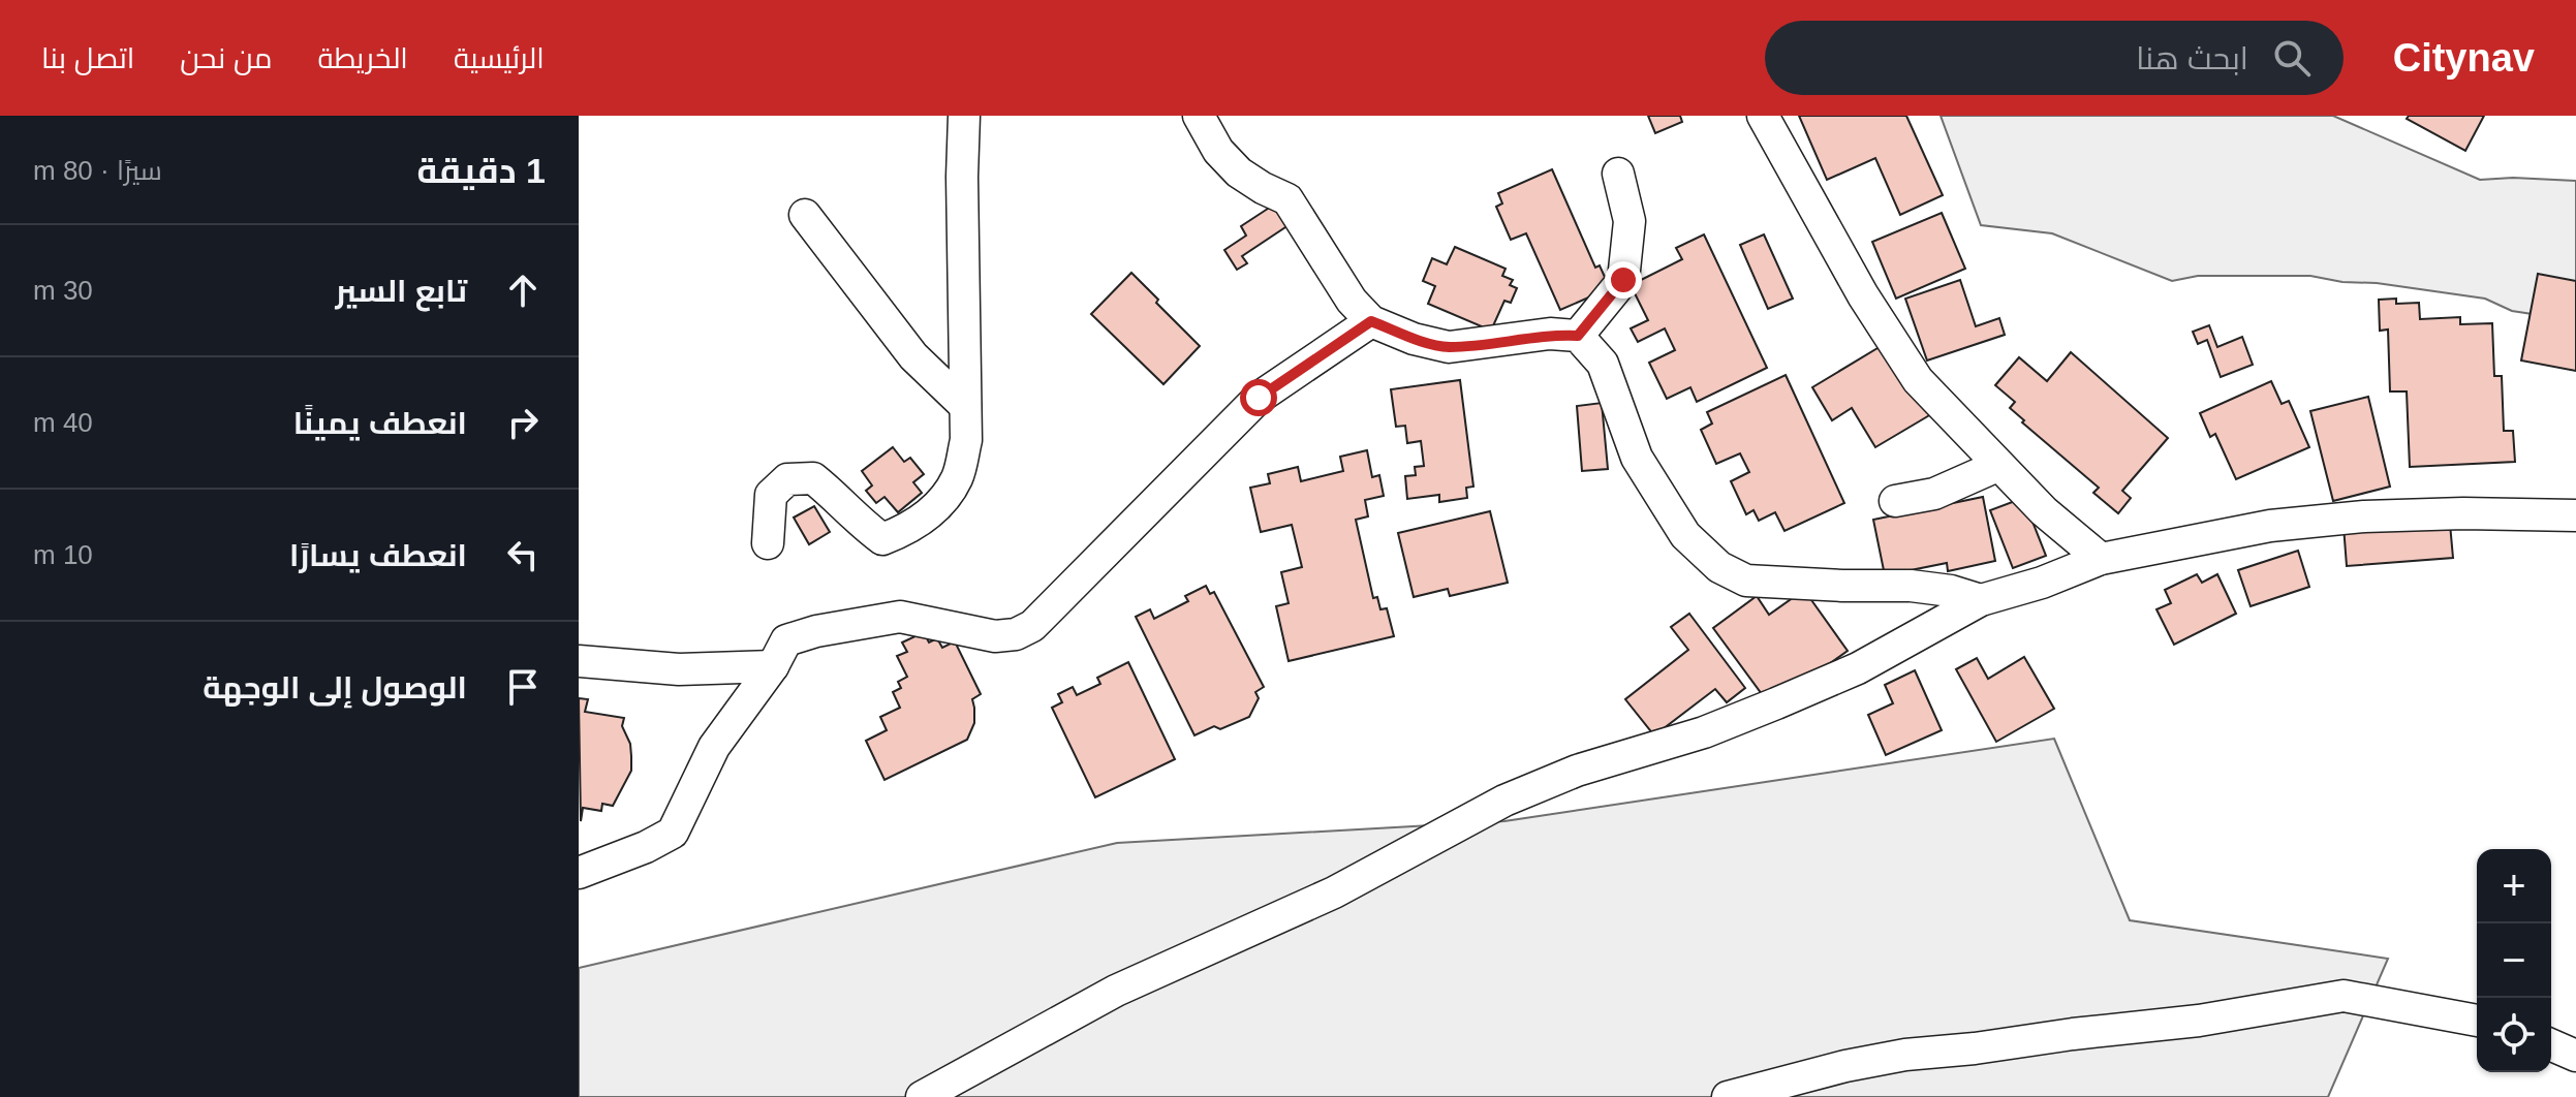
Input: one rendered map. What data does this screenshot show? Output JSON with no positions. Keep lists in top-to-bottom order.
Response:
{
  "page": {
    "header": "Citynav",
    "search": "ابحث هنا",
    "nav": [
      "الرئيسية",
      "الخريطة",
      "من نحن",
      "اتصل بنا"
    ],
    "heading": ["1 دقيقة", "سيرًا · 80 m"],
    "list": [
      ["تابع السير", "30 m"],
      ["انعطف يمينًا", "40 m"],
      ["انعطف يسارًا", "10 m"],
      "الوصول إلى الوجهة"
    ],
    "map_buttons": ["+", "−"]
  }
}
